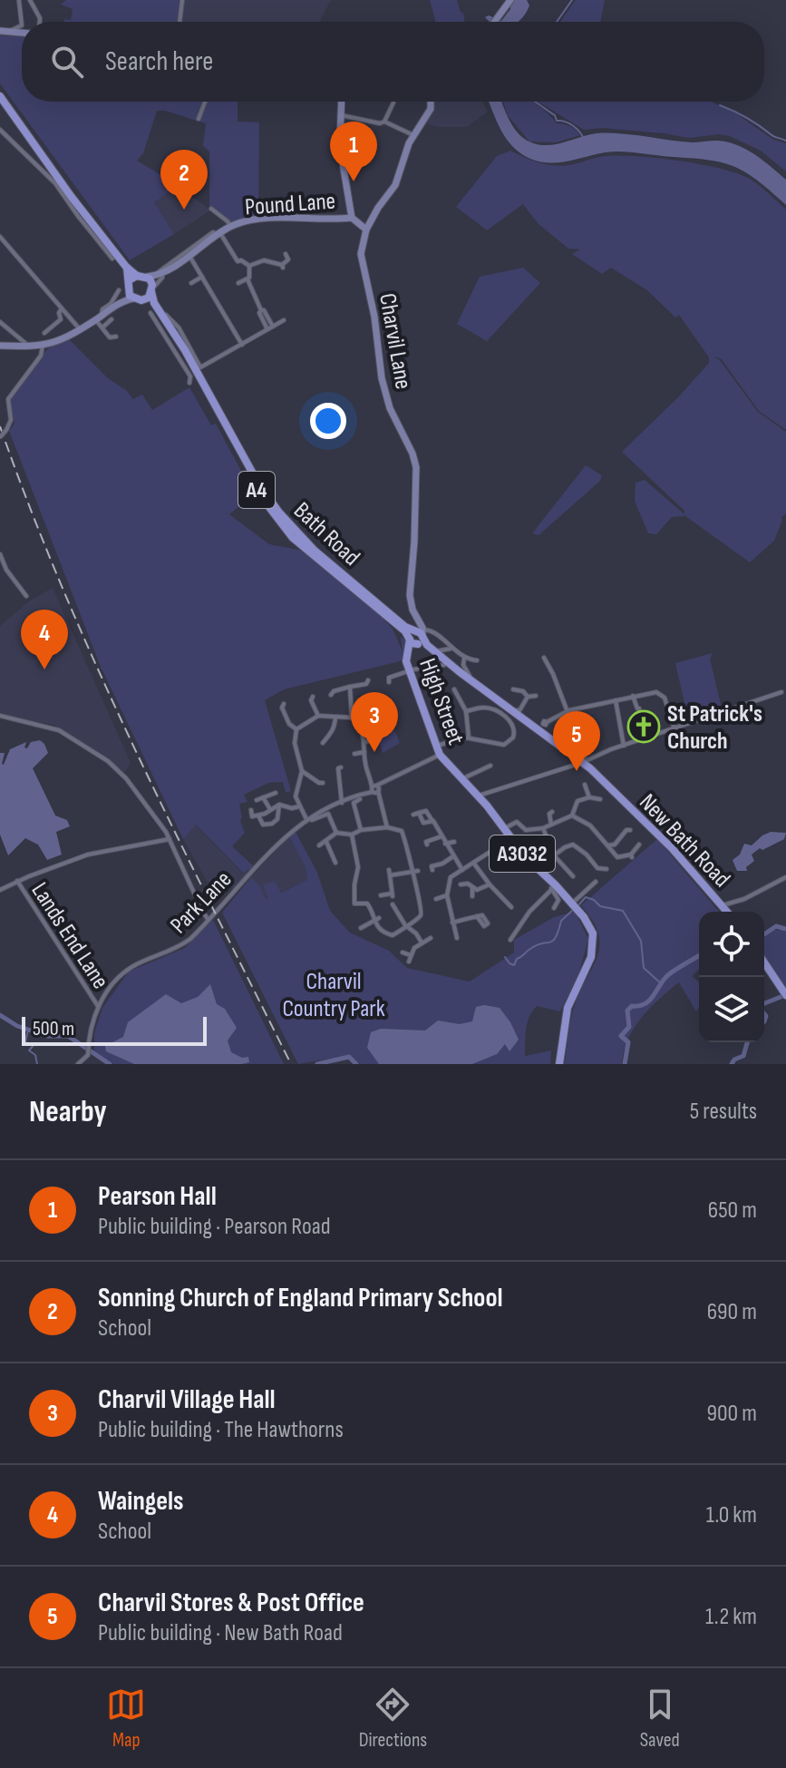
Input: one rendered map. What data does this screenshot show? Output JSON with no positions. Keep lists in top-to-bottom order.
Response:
{
  "streets": {
    "main road": [
      "Pound Lane",
      "Charvil Lane",
      "A4",
      "Bath Road",
      "High Street",
      "New Bath Road",
      "A3032"
    ],
    "street": ["Park Lane", "Lands End Lane"]
  },
  "crossings": [
    ["Pound Lane", "Bath Road"],
    ["Charvil Lane", "Bath Road"],
    ["Charvil Lane", "High Street"],
    ["Charvil Lane", "New Bath Road"],
    ["Bath Road", "High Street"],
    ["Bath Road", "New Bath Road"],
    ["High Street", "New Bath Road"],
    ["High Street", "A3032"],
    ["High Street", "Park Lane"],
    ["Park Lane", "Lands End Lane"]
  ],
  "parks": ["Charvil Country Park"],
  "places": {
    "church": ["St Patrick's Church"]
  },
  "scale_bar": "500 m",
  "page": {
    "search": "Search here",
    "pins": [
      "1",
      "2",
      "4",
      "3",
      "5"
    ],
    "scale": "500 m",
    "heading": ["Nearby", "5 results"],
    "list": [
      {
        "mark": "1",
        "name": "Pearson Hall",
        "note": "Public building · Pearson Road",
        "value": "650 m"
      },
      {
        "mark": "2",
        "name": "Sonning Church of England Primary School",
        "note": "School",
        "value": "690 m"
      },
      {
        "mark": "3",
        "name": "Charvil Village Hall",
        "note": "Public building · The Hawthorns",
        "value": "900 m"
      },
      {
        "mark": "4",
        "name": "Waingels",
        "note": "School",
        "value": "1.0 km"
      },
      {
        "mark": "5",
        "name": "Charvil Stores & Post Office",
        "note": "Public building · New Bath Road",
        "value": "1.2 km"
      }
    ],
    "nav": ["Map", "Directions", "Saved"]
  }
}
